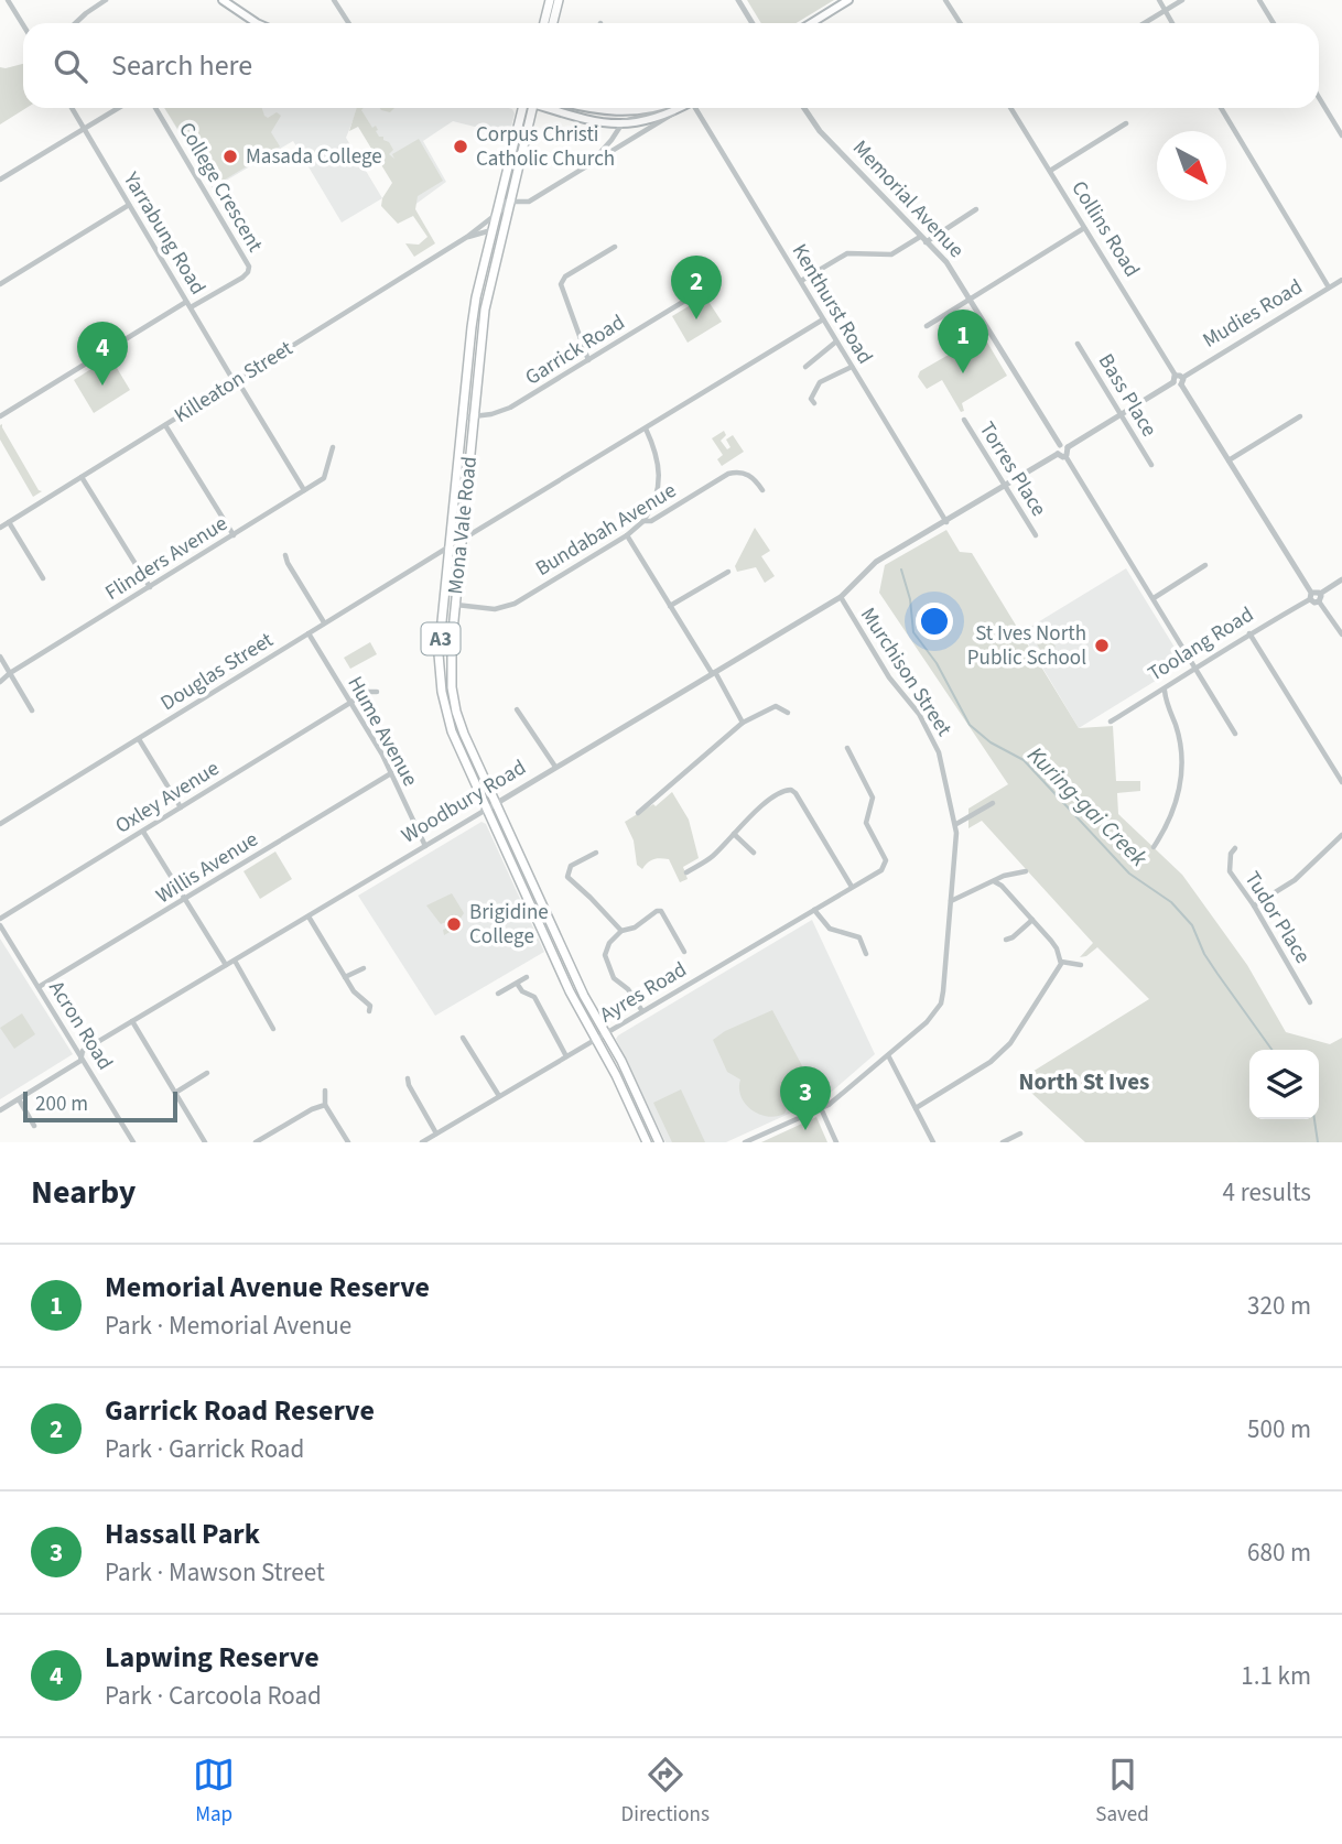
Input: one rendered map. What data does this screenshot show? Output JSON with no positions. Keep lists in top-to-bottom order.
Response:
{
  "streets": {
    "highway": ["Mona Vale Road", "A3"],
    "street": [
      "College Crescent",
      "Memorial Avenue",
      "Collins Road",
      "Yarrabung Road",
      "Kenthurst Road",
      "Mudies Road",
      "Garrick Road",
      "Killeaton Street",
      "Bass Place",
      "Torres Place",
      "Bundabah Avenue",
      "Flinders Avenue",
      "Toolang Road",
      "Douglas Street",
      "Murchison Street",
      "Hume Avenue",
      "Oxley Avenue",
      "Woodbury Road",
      "Willis Avenue",
      "Tudor Place",
      "Ayres Road",
      "Acron Road"
    ]
  },
  "crossings": [
    ["College Crescent", "Yarrabung Road"],
    ["Collins Road", "Mudies Road"],
    ["Collins Road", "Toolang Road"],
    ["Yarrabung Road", "Killeaton Street"],
    ["Yarrabung Road", "Flinders Avenue"],
    ["Kenthurst Road", "Woodbury Road"],
    ["Mudies Road", "Bass Place"],
    ["Garrick Road", "Mona Vale Road"],
    ["Killeaton Street", "Mona Vale Road"],
    ["Mona Vale Road", "Bundabah Avenue"],
    ["Mona Vale Road", "Douglas Street"],
    ["Mona Vale Road", "Woodbury Road"],
    ["Mona Vale Road", "Ayres Road"],
    ["Douglas Street", "Hume Avenue"],
    ["Murchison Street", "Woodbury Road"],
    ["Hume Avenue", "Oxley Avenue"],
    ["Hume Avenue", "Woodbury Road"],
    ["Hume Avenue", "Willis Avenue"],
    ["Woodbury Road", "Acron Road"],
    ["Willis Avenue", "Acron Road"]
  ],
  "districts": ["North St Ives"],
  "water": ["Kuring-gai Creek"],
  "places": [
    "Corpus Christi Catholic Church",
    "Masada College",
    "St Ives North Public School",
    "Brigidine College"
  ],
  "scale_bar": "200 m",
  "north": "bottom right",
  "page": {
    "search": "Search here",
    "pins": [
      "2",
      "1",
      "4",
      "3"
    ],
    "scale": "200 m",
    "heading": ["Nearby", "4 results"],
    "list": [
      {
        "mark": "1",
        "name": "Memorial Avenue Reserve",
        "note": "Park · Memorial Avenue",
        "value": "320 m"
      },
      {
        "mark": "2",
        "name": "Garrick Road Reserve",
        "note": "Park · Garrick Road",
        "value": "500 m"
      },
      {
        "mark": "3",
        "name": "Hassall Park",
        "note": "Park · Mawson Street",
        "value": "680 m"
      },
      {
        "mark": "4",
        "name": "Lapwing Reserve",
        "note": "Park · Carcoola Road",
        "value": "1.1 km"
      }
    ],
    "nav": ["Map", "Directions", "Saved"]
  }
}
